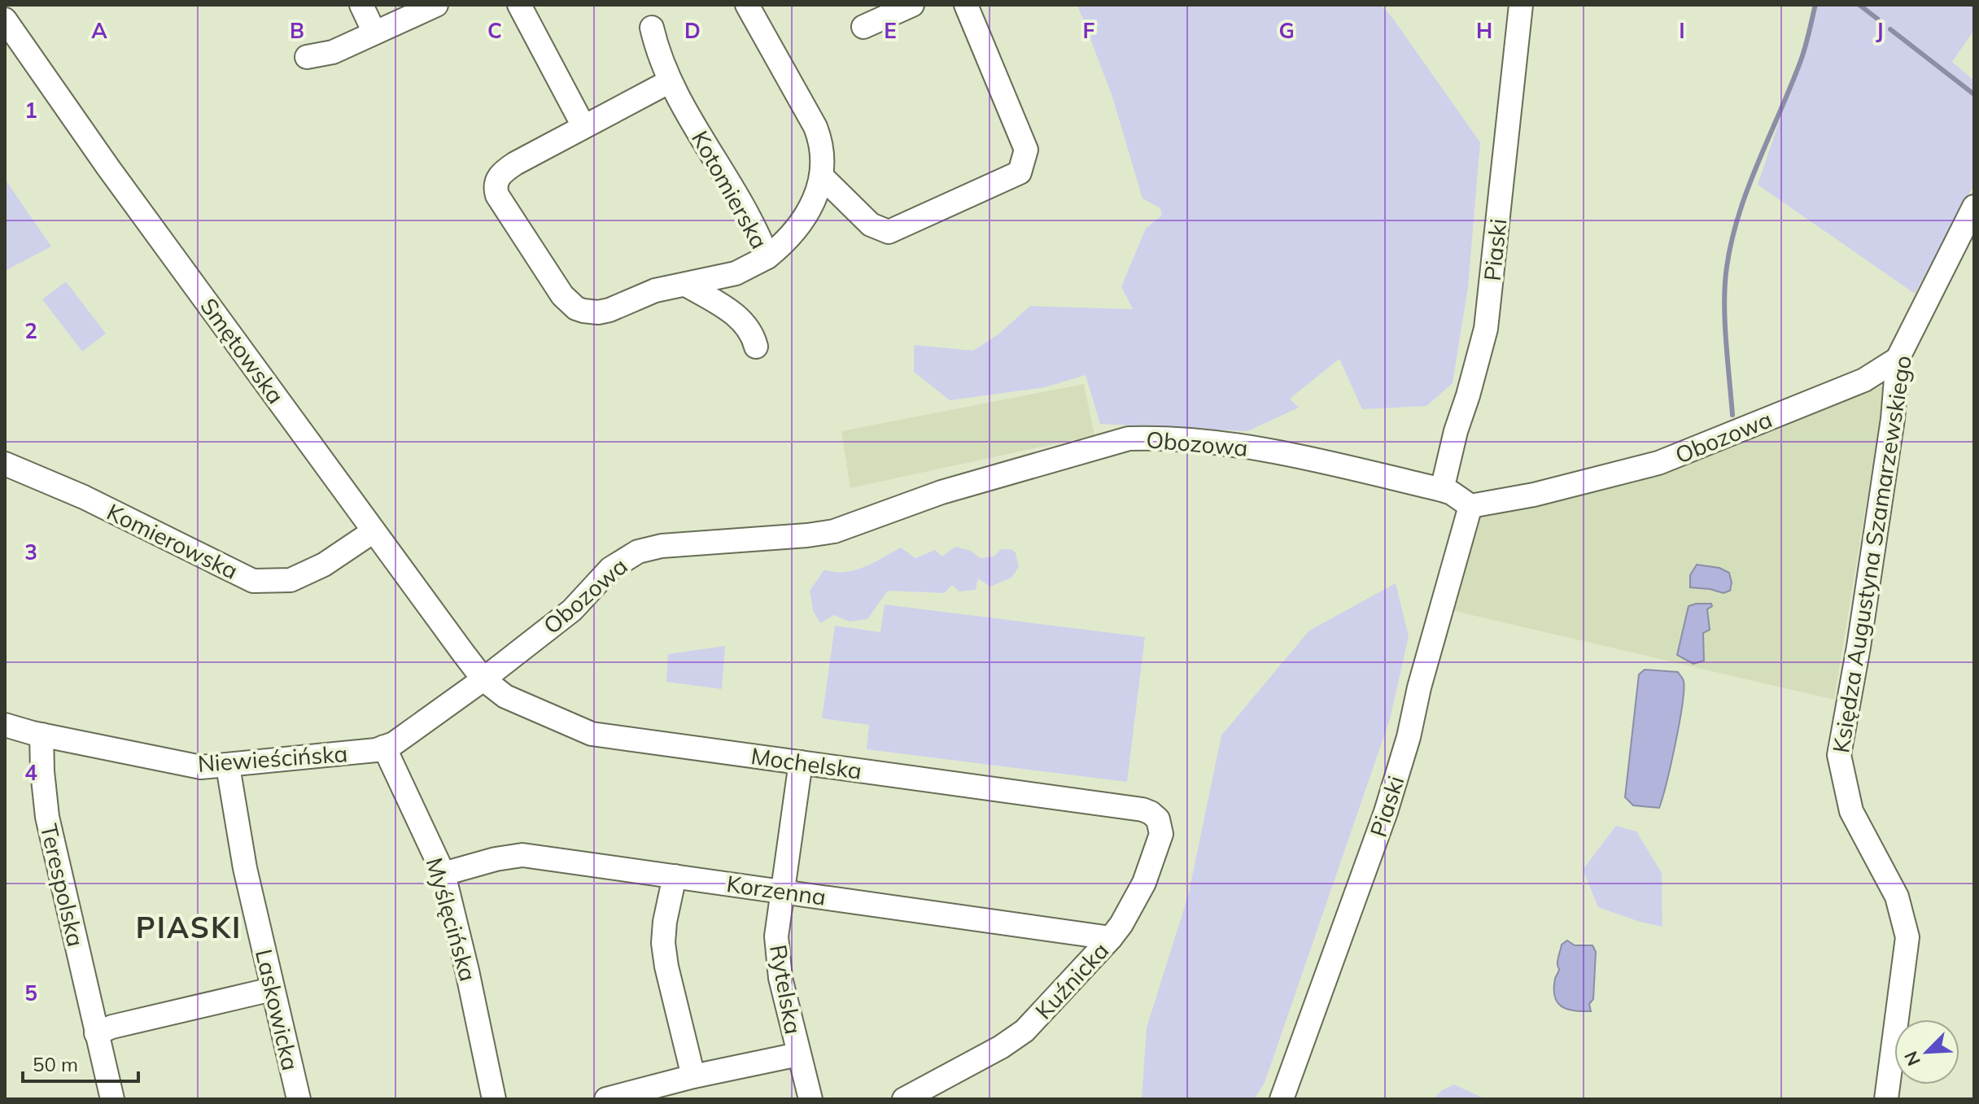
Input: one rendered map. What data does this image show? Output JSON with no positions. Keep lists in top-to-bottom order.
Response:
{
  "streets": {
    "street": [
      "Kotomierska",
      "Piaski",
      "Smętowska",
      "Obozowa",
      "Komierowska",
      "Księdza Augustyna Szamarzewskiego",
      "Niewieścińska",
      "Mochelska",
      "Terespolska",
      "Korzenna",
      "Myślęcińska",
      "Kuźnicka",
      "Rytelska",
      "Laskowicka"
    ]
  },
  "crossings": [
    ["Piaski", "Obozowa"],
    ["Smętowska", "Obozowa"],
    ["Smętowska", "Komierowska"],
    ["Smętowska", "Niewieścińska"],
    ["Smętowska", "Mochelska"],
    ["Obozowa", "Księdza Augustyna Szamarzewskiego"],
    ["Obozowa", "Niewieścińska"],
    ["Obozowa", "Mochelska"],
    ["Niewieścińska", "Mochelska"],
    ["Niewieścińska", "Terespolska"],
    ["Niewieścińska", "Myślęcińska"],
    ["Niewieścińska", "Laskowicka"],
    ["Mochelska", "Kuźnicka"],
    ["Mochelska", "Rytelska"],
    ["Korzenna", "Myślęcińska"],
    ["Korzenna", "Kuźnicka"],
    ["Korzenna", "Rytelska"]
  ],
  "districts": ["PIASKI"],
  "scale_bar": "50 m",
  "north": "bottom left",
  "grid": {
    "columns": [
      "A",
      "B",
      "C",
      "D",
      "E",
      "F",
      "G",
      "H",
      "I",
      "J"
    ],
    "rows": [
      "1",
      "2",
      "3",
      "4",
      "5"
    ]
  }
}
